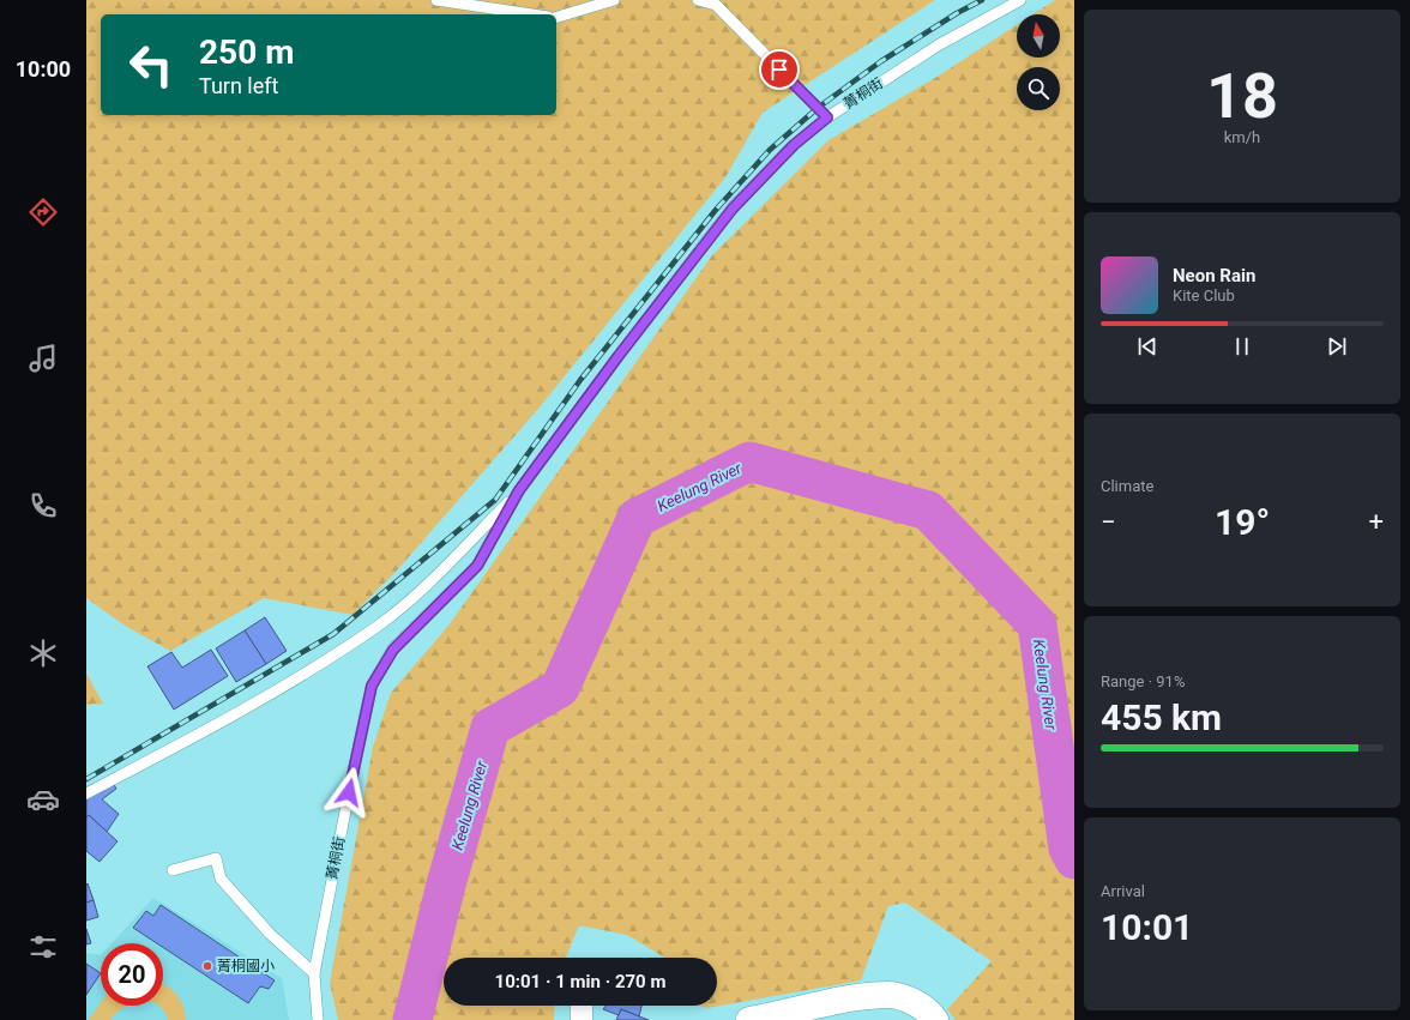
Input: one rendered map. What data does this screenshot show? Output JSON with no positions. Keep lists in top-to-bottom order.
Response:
{
  "streets": {
    "lane": ["菁桐街"]
  },
  "water": ["Keelung River"],
  "places": ["菁桐國小"],
  "north": "top",
  "page": {
    "tabs": "10:00",
    "tile": [
      ["18", "km/h"],
      "Climate",
      ["Range · 91%", "455 km"],
      ["Arrival", "10:01"]
    ],
    "turn": ["250 m", "Turn left"],
    "song": ["Neon Rain", "Kite Club"],
    "heat": ["−", "19°", "+"],
    "limit": "20",
    "trip": "10:01 · 1 min · 270 m"
  }
}
